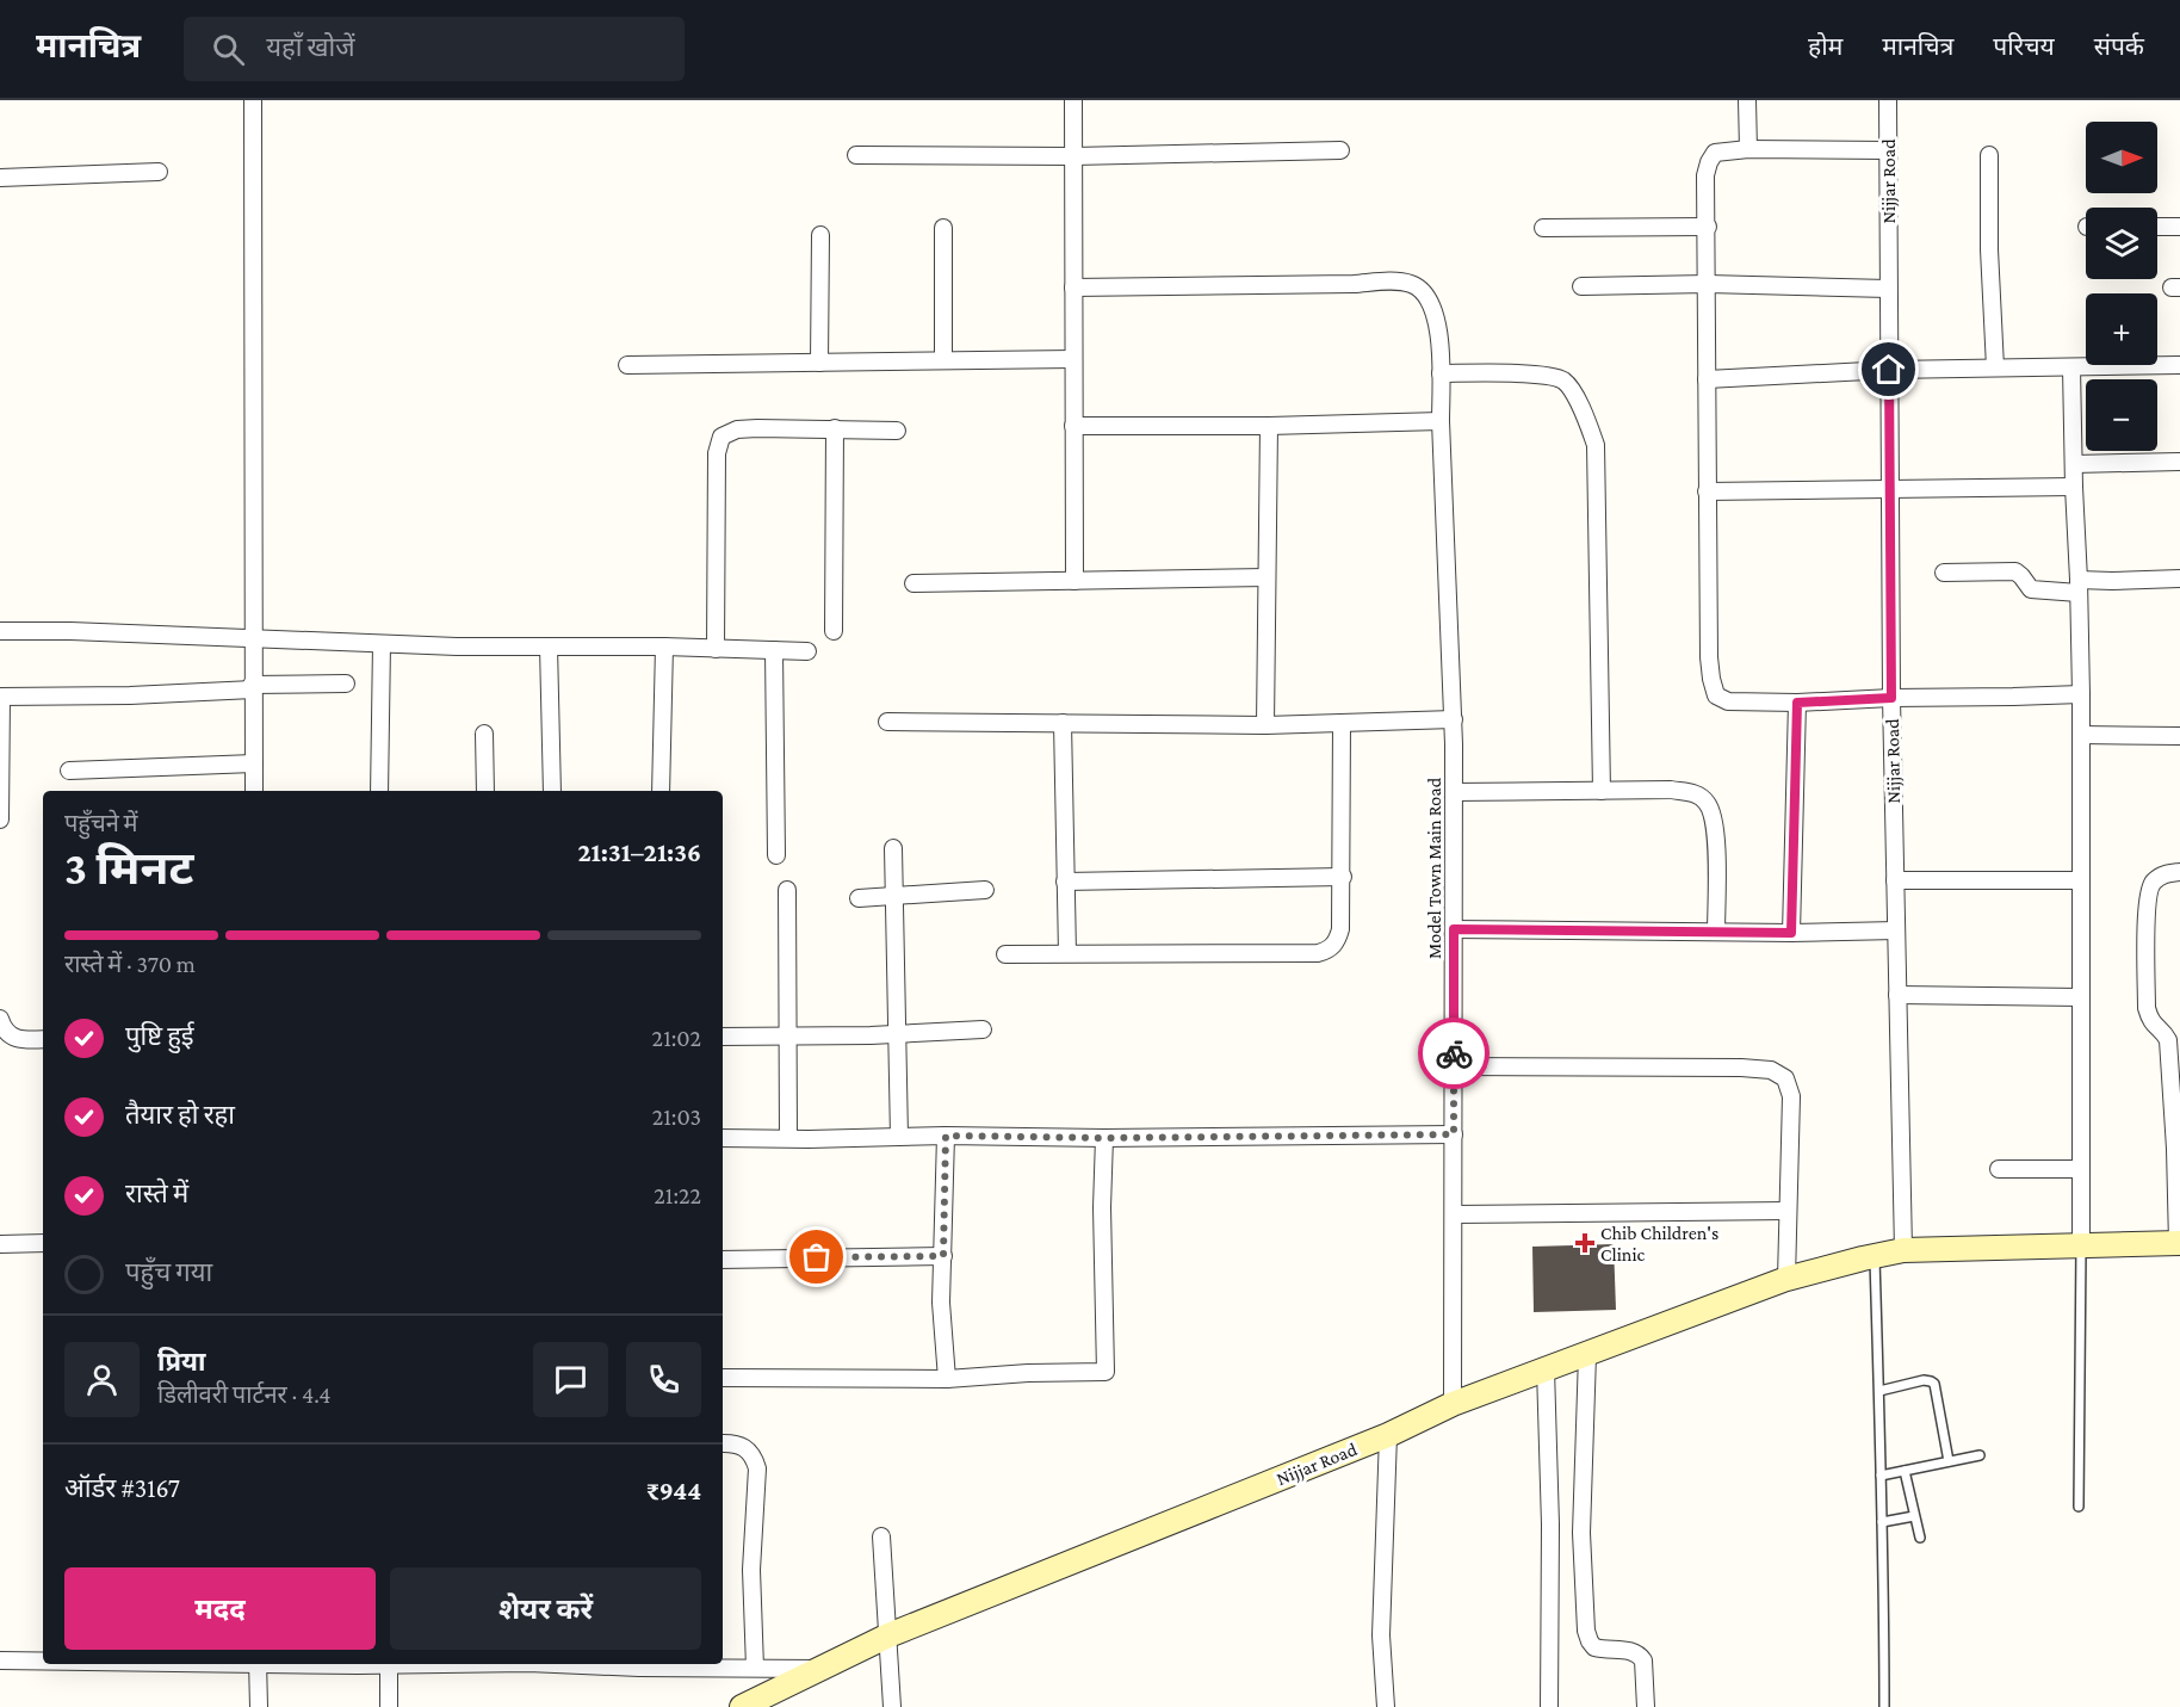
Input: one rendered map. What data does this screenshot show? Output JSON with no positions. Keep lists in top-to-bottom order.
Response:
{
  "streets": {
    "street": ["Nijjar Road", "Model Town Main Road"]
  },
  "crossings": [
    ["Nijjar Road", "Model Town Main Road"]
  ],
  "places": {
    "health": ["Chib Children's Clinic"]
  },
  "north": "right",
  "page": {
    "header": "मानचित्र",
    "search": "यहाँ खोजें",
    "nav": [
      "होम",
      "मानचित्र",
      "परिचय",
      "संपर्क"
    ],
    "map_buttons": ["+", "−"],
    "heading": ["3 मिनट", "पहुँचने में", "21:31–21:36"],
    "panel": [
      "प्रिया",
      "डिलीवरी पार्टनर · 4.4",
      "ऑर्डर #3167",
      "₹944"
    ],
    "bar": "रास्ते में · 370 m",
    "list": [
      ["पुष्टि हुई", "21:02"],
      ["तैयार हो रहा", "21:03"],
      ["रास्ते में", "21:22"],
      "पहुँच गया"
    ],
    "buttons": ["मदद", "शेयर करें"]
  }
}
